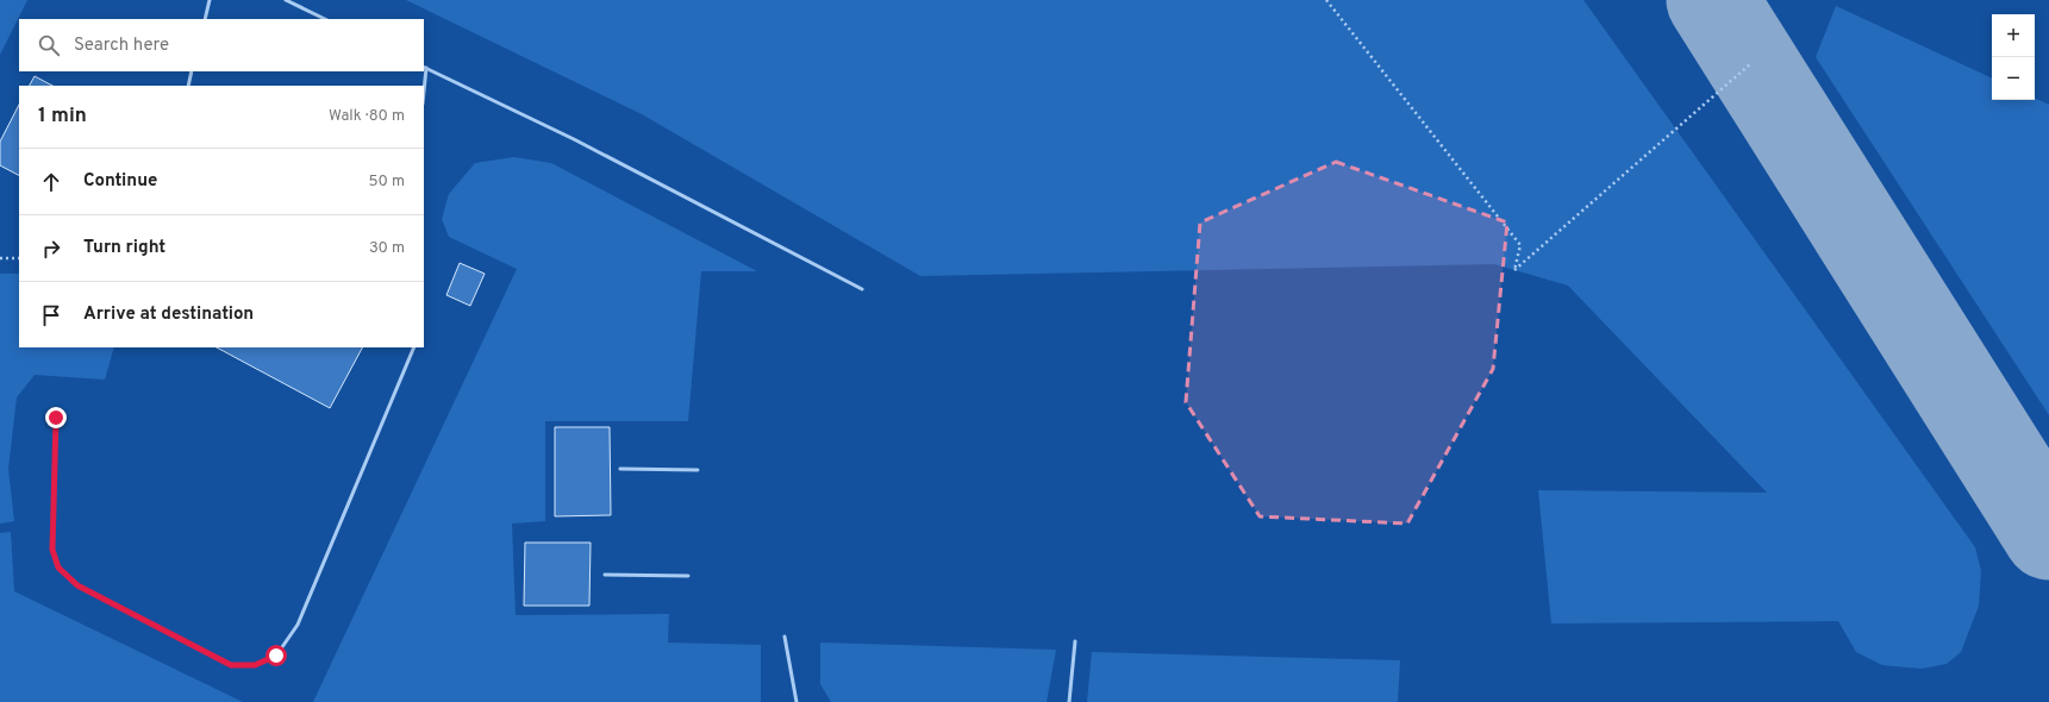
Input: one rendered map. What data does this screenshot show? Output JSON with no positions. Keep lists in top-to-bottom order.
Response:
{
  "page": {
    "map_buttons": ["+", "−"],
    "search": "Search here",
    "heading": ["1 min", "Walk · 80 m"],
    "list": [
      ["Continue", "50 m"],
      ["Turn right", "30 m"],
      "Arrive at destination"
    ]
  }
}
